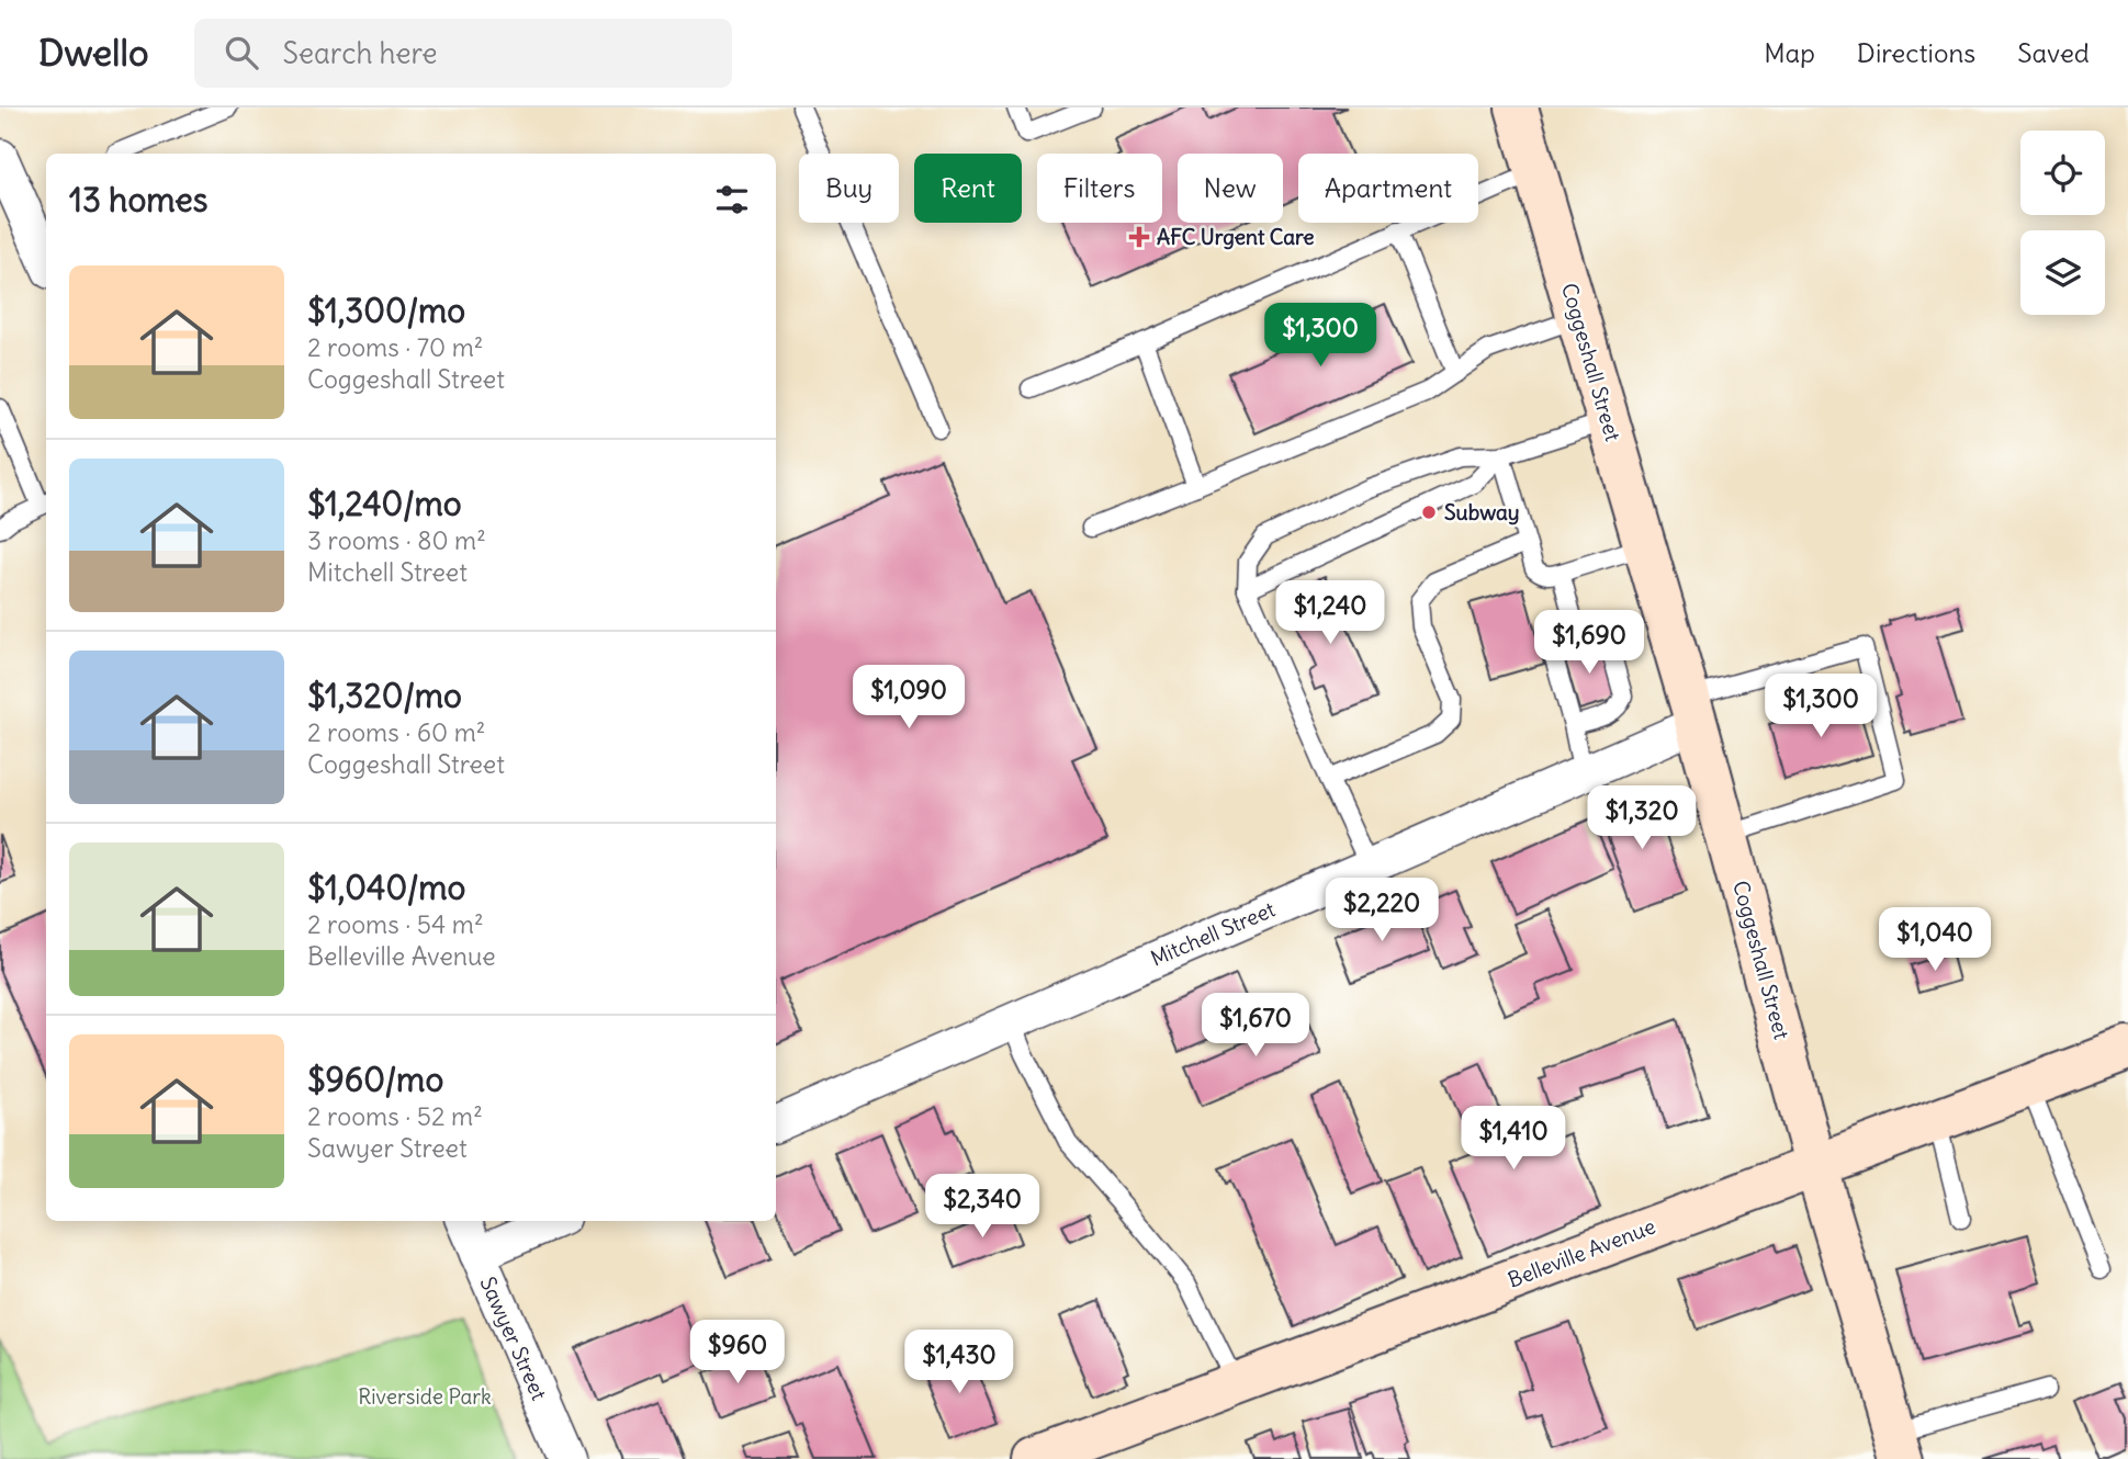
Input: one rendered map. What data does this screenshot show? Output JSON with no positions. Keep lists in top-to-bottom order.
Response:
{
  "streets": {
    "main road": ["Coggeshall Street", "Belleville Avenue"],
    "street": ["Mitchell Street", "Sawyer Street"]
  },
  "crossings": [
    ["Coggeshall Street", "Mitchell Street"],
    ["Coggeshall Street", "Belleville Avenue"]
  ],
  "parks": ["Riverside Park"],
  "places": {
    "health": ["AFC Urgent Care"],
    "other": ["Subway"]
  },
  "page": {
    "header": "Dwello",
    "search": "Search here",
    "nav": ["Map", "Directions", "Saved"],
    "chip": [
      "Buy",
      "Rent",
      "Filters",
      "New",
      "Apartment"
    ],
    "heading": "13 homes",
    "list": [
      {
        "name": "$1,300/mo",
        "note": "2 rooms · 70 m² · Coggeshall Street"
      },
      {
        "name": "$1,240/mo",
        "note": "3 rooms · 80 m² · Mitchell Street"
      },
      {
        "name": "$1,320/mo",
        "note": "2 rooms · 60 m² · Coggeshall Street"
      },
      {
        "name": "$1,040/mo",
        "note": "2 rooms · 54 m² · Belleville Avenue"
      },
      {
        "name": "$960/mo",
        "note": "2 rooms · 52 m² · Sawyer Street"
      }
    ],
    "price": [
      "$1,300",
      "$1,240",
      "$1,690",
      "$1,090",
      "$1,300",
      "$1,320",
      "$2,220",
      "$1,040",
      "$1,670",
      "$1,410",
      "$2,340",
      "$960",
      "$1,430"
    ]
  }
}
